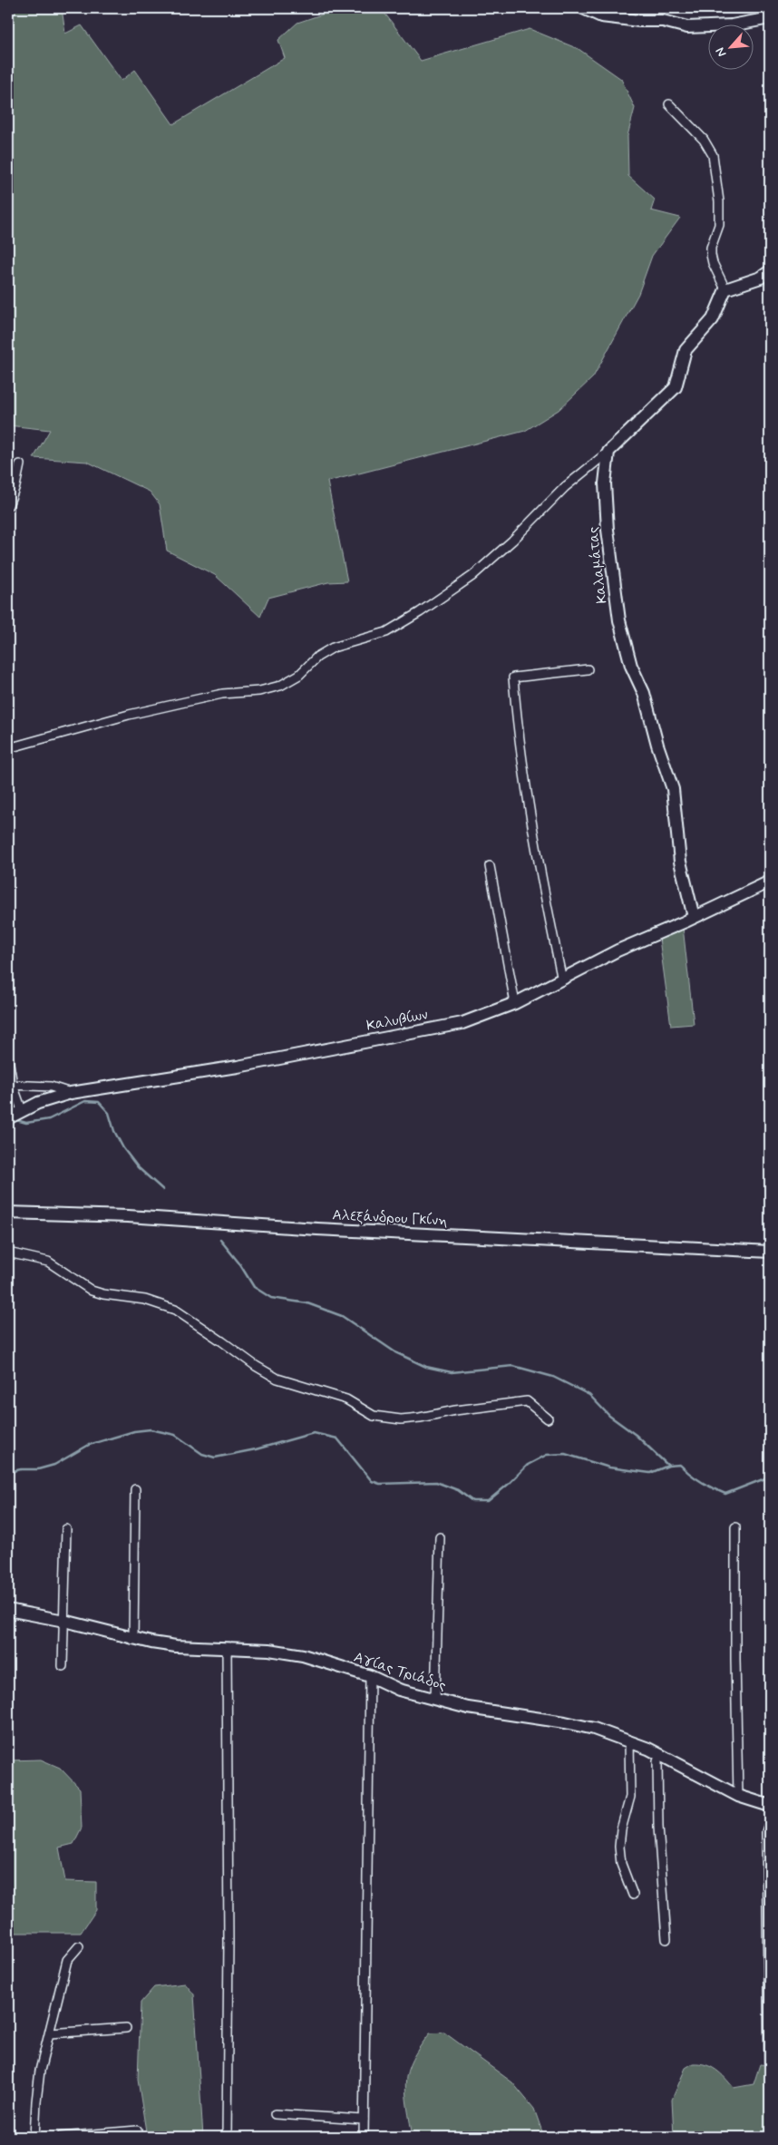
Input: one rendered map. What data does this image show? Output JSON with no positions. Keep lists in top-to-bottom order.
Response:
{
  "streets": {
    "street": [
      "Καλαμάτας",
      "Καλυβίων",
      "Αλεξάνδρου Γκίνη",
      "Αγίας Τριάδος"
    ]
  },
  "crossings": [
    ["Καλαμάτας", "Καλυβίων"]
  ],
  "north": "bottom left"
}
